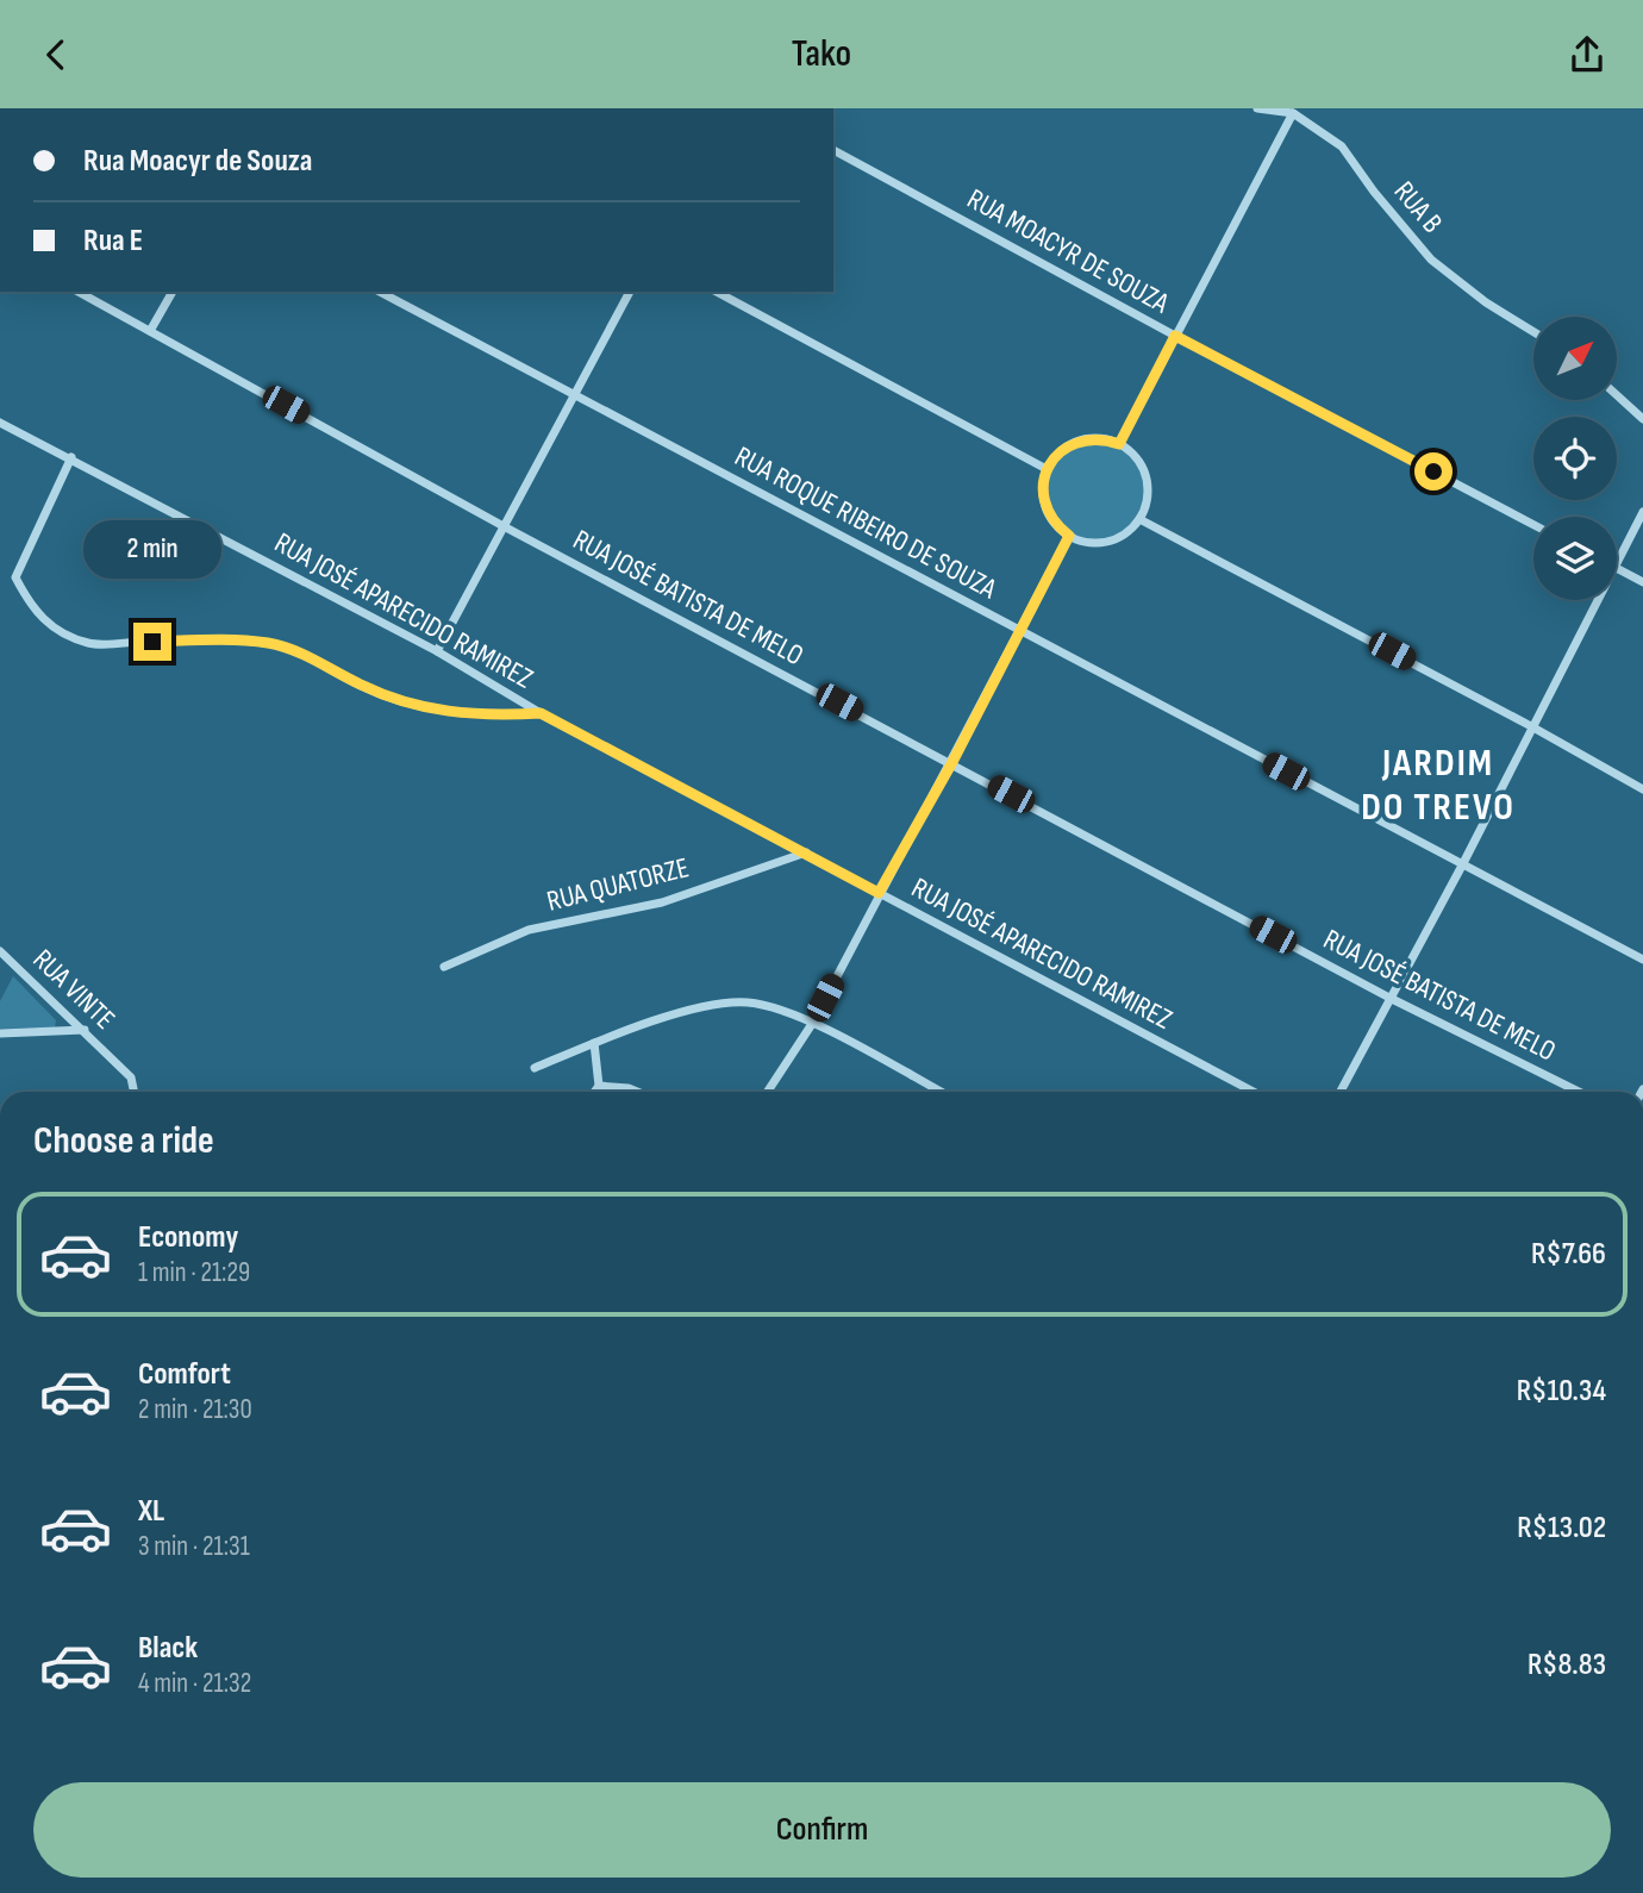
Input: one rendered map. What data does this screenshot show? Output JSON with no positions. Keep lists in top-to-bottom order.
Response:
{
  "streets": {
    "street": [
      "RUA B",
      "RUA MOACYR DE SOUZA",
      "RUA ROQUE RIBEIRO DE SOUZA",
      "RUA JOSÉ BATISTA DE MELO",
      "RUA JOSÉ APARECIDO RAMIREZ",
      "RUA QUATORZE",
      "RUA VINTE"
    ]
  },
  "crossings": [
    ["RUA JOSÉ APARECIDO RAMIREZ", "RUA QUATORZE"]
  ],
  "districts": ["JARDIM DO TREVO"],
  "north": "top right",
  "page": {
    "header": "Tako",
    "banner": ["Rua Moacyr de Souza", "Rua E"],
    "bubble": "2 min",
    "heading": "Choose a ride",
    "list": [
      {
        "name": "Economy",
        "note": "1 min · 21:29",
        "value": "R$7.66"
      },
      {
        "name": "Comfort",
        "note": "2 min · 21:30",
        "value": "R$10.34"
      },
      {
        "name": "XL",
        "note": "3 min · 21:31",
        "value": "R$13.02"
      },
      {
        "name": "Black",
        "note": "4 min · 21:32",
        "value": "R$8.83"
      }
    ],
    "buttons": "Confirm"
  }
}
